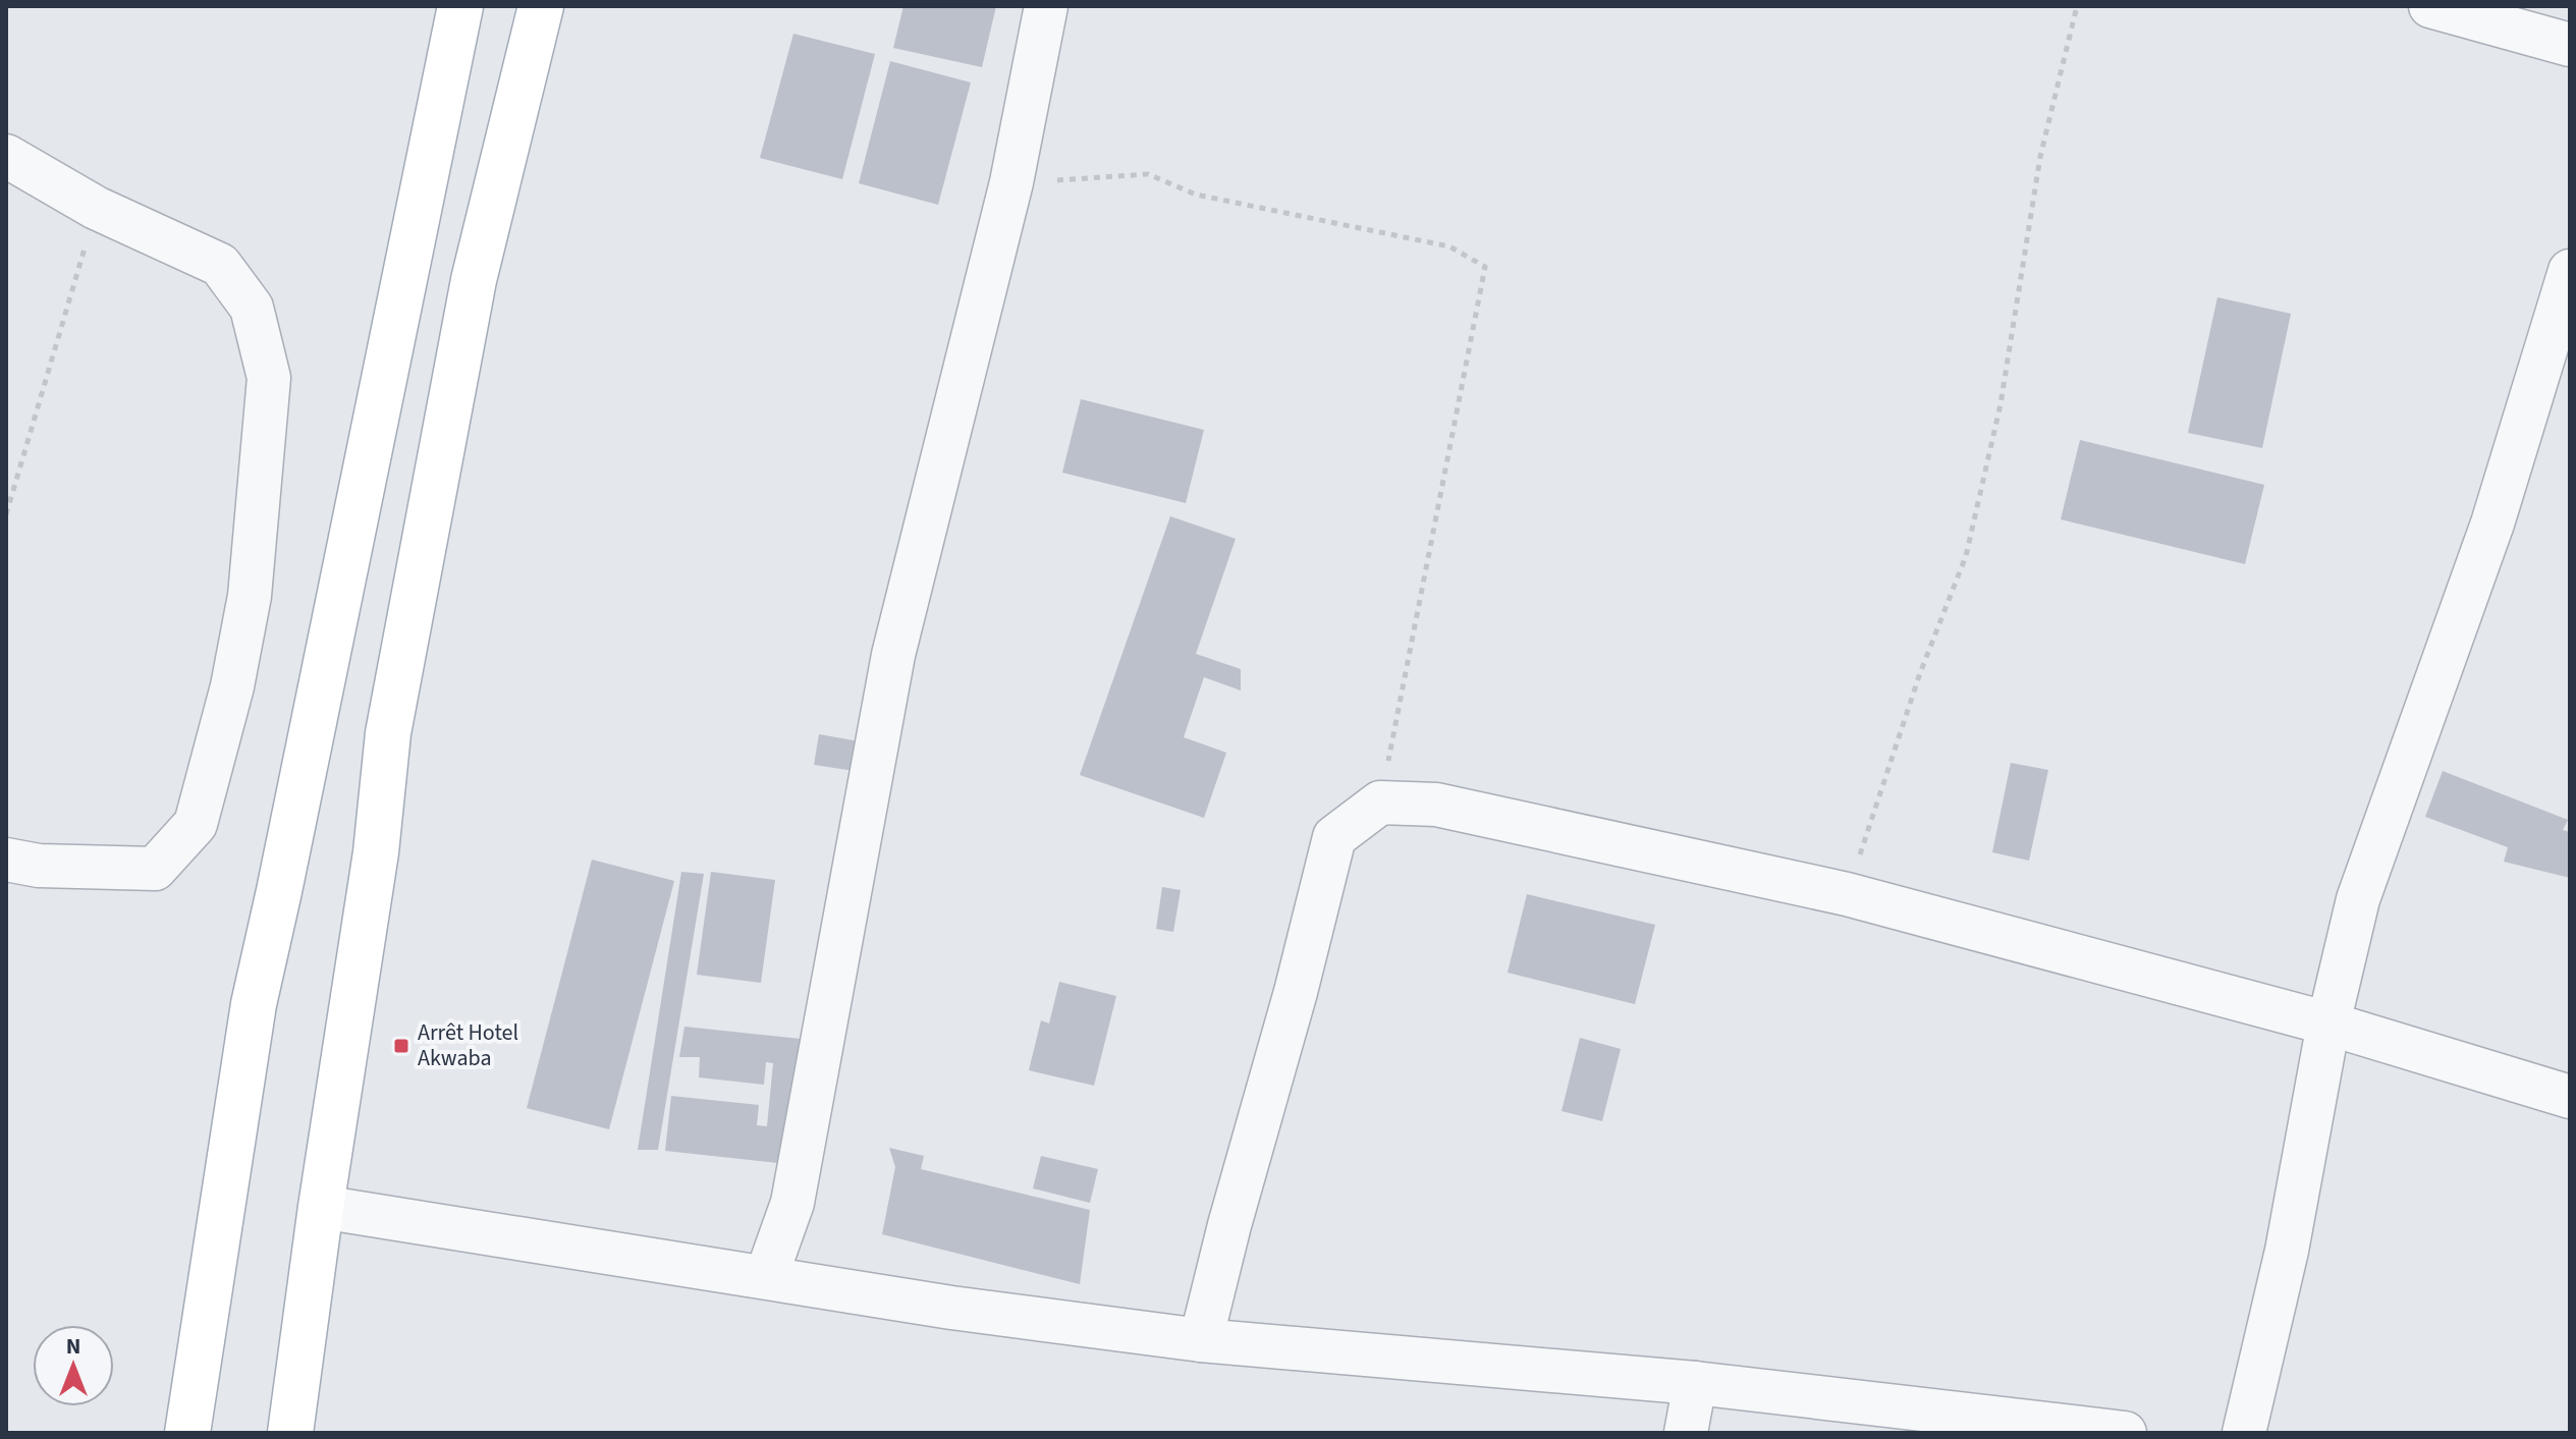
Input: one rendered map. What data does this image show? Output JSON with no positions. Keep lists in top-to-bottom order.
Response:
{
  "places": {
    "transit": ["Arrêt Hotel Akwaba"]
  },
  "north": "top"
}
